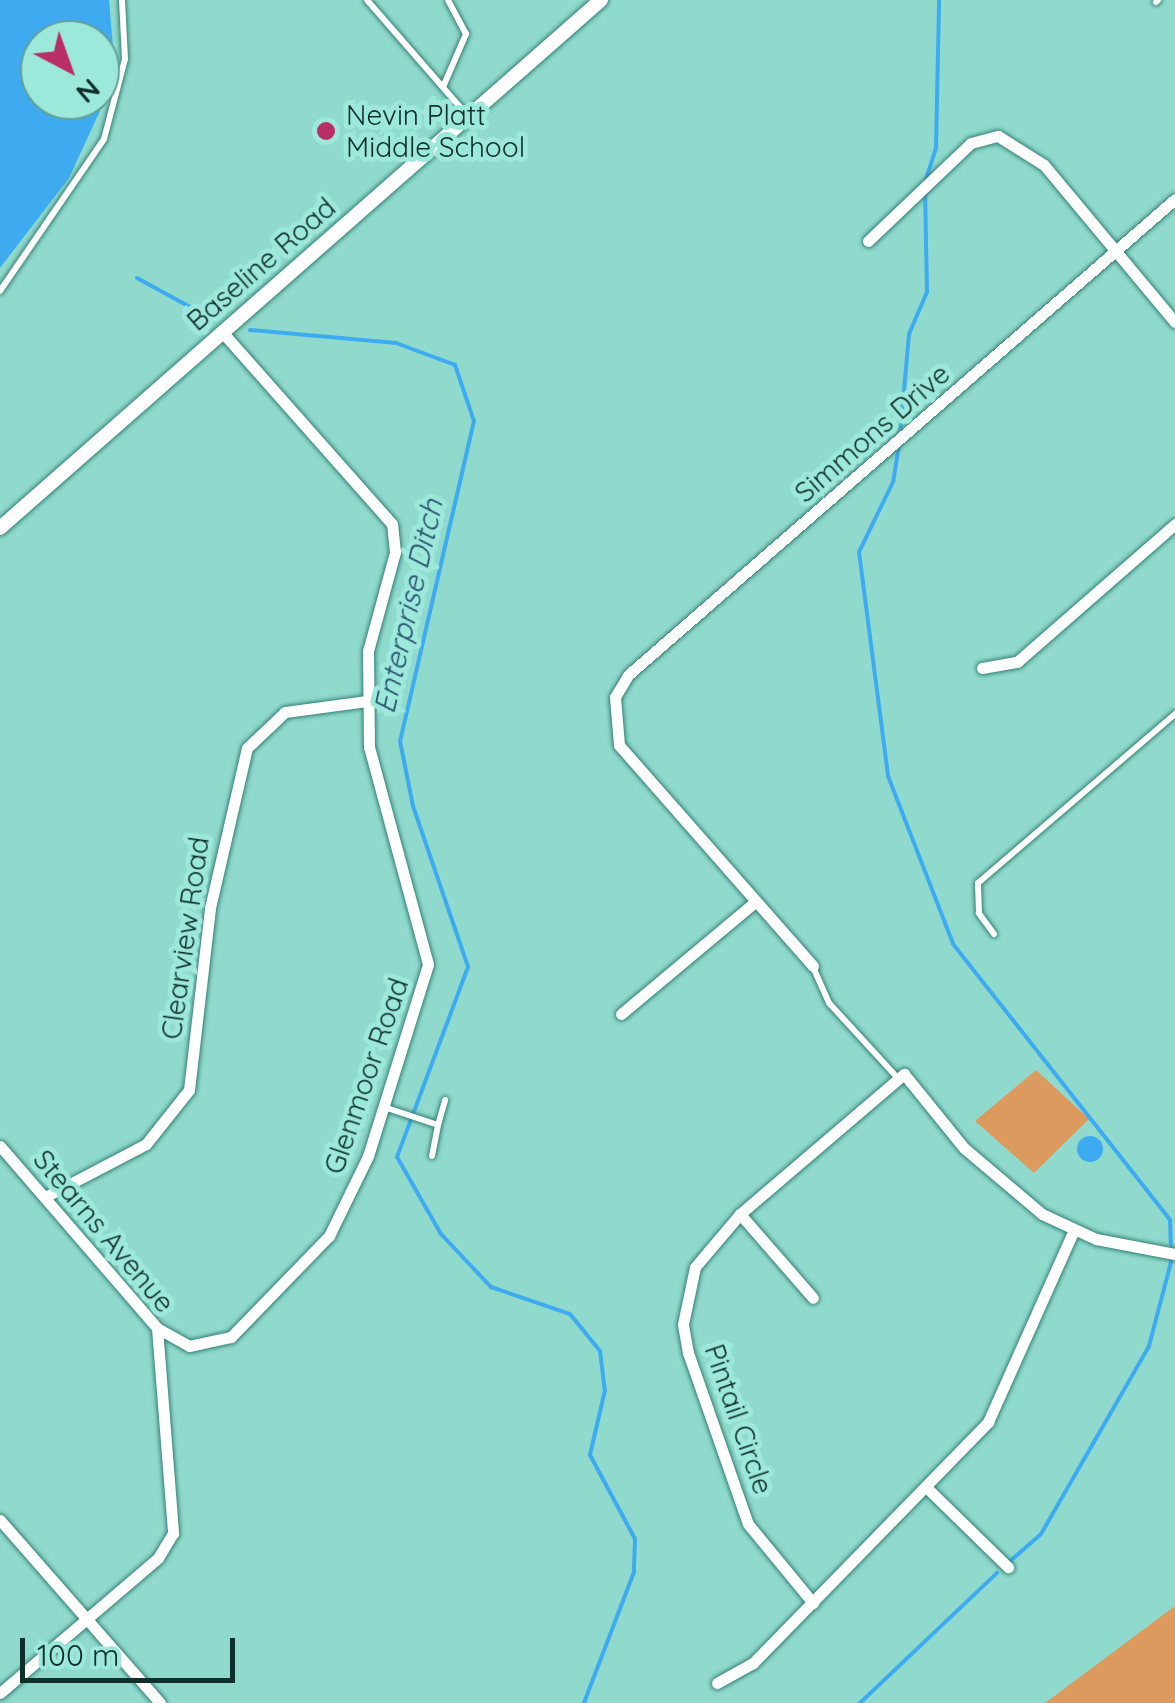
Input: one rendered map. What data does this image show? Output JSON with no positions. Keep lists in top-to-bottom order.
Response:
{
  "streets": {
    "street": [
      "Baseline Road",
      "Simmons Drive",
      "Clearview Road",
      "Glenmoor Road",
      "Stearns Avenue",
      "Pintail Circle"
    ]
  },
  "crossings": [
    ["Baseline Road", "Glenmoor Road"],
    ["Clearview Road", "Glenmoor Road"],
    ["Clearview Road", "Stearns Avenue"],
    ["Glenmoor Road", "Stearns Avenue"]
  ],
  "water": ["Enterprise Ditch"],
  "places": ["Nevin Platt Middle School"],
  "scale_bar": "100 m",
  "north": "bottom right"
}
